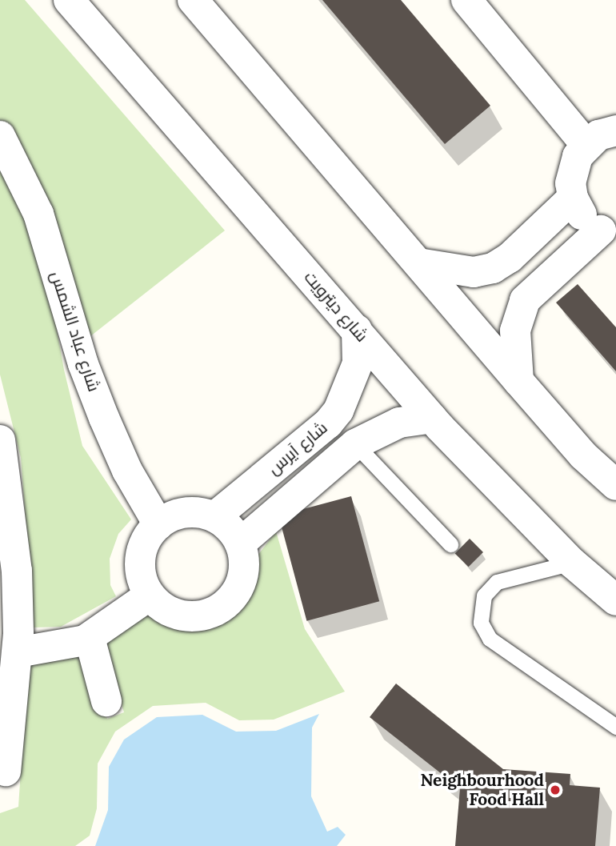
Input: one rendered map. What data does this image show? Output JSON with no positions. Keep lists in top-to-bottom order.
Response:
{
  "streets": {
    "street": ["شارع ديترويت", "شارع عباد الشمس", "شارع آيرس"]
  },
  "crossings": [
    ["شارع ديترويت", "شارع آيرس"],
    ["شارع عباد الشمس", "شارع آيرس"]
  ],
  "places": ["Neighbourhood Food Hall"]
}
